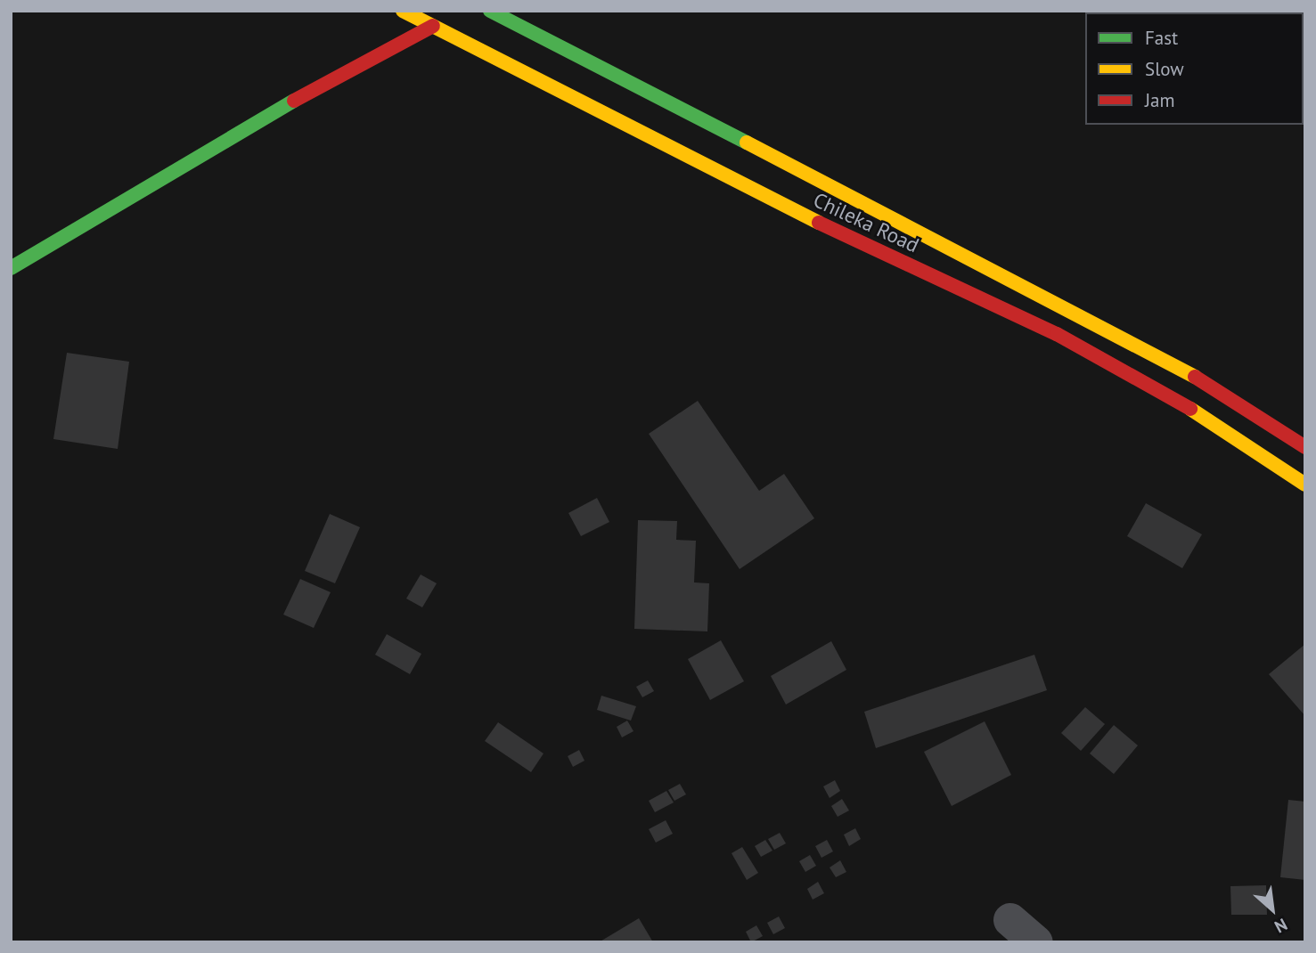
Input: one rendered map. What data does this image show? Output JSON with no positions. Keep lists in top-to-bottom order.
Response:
{
  "streets": {
    "main road": ["Chileka Road"]
  },
  "legend": ["Fast", "Slow", "Jam"],
  "north": "bottom right"
}
